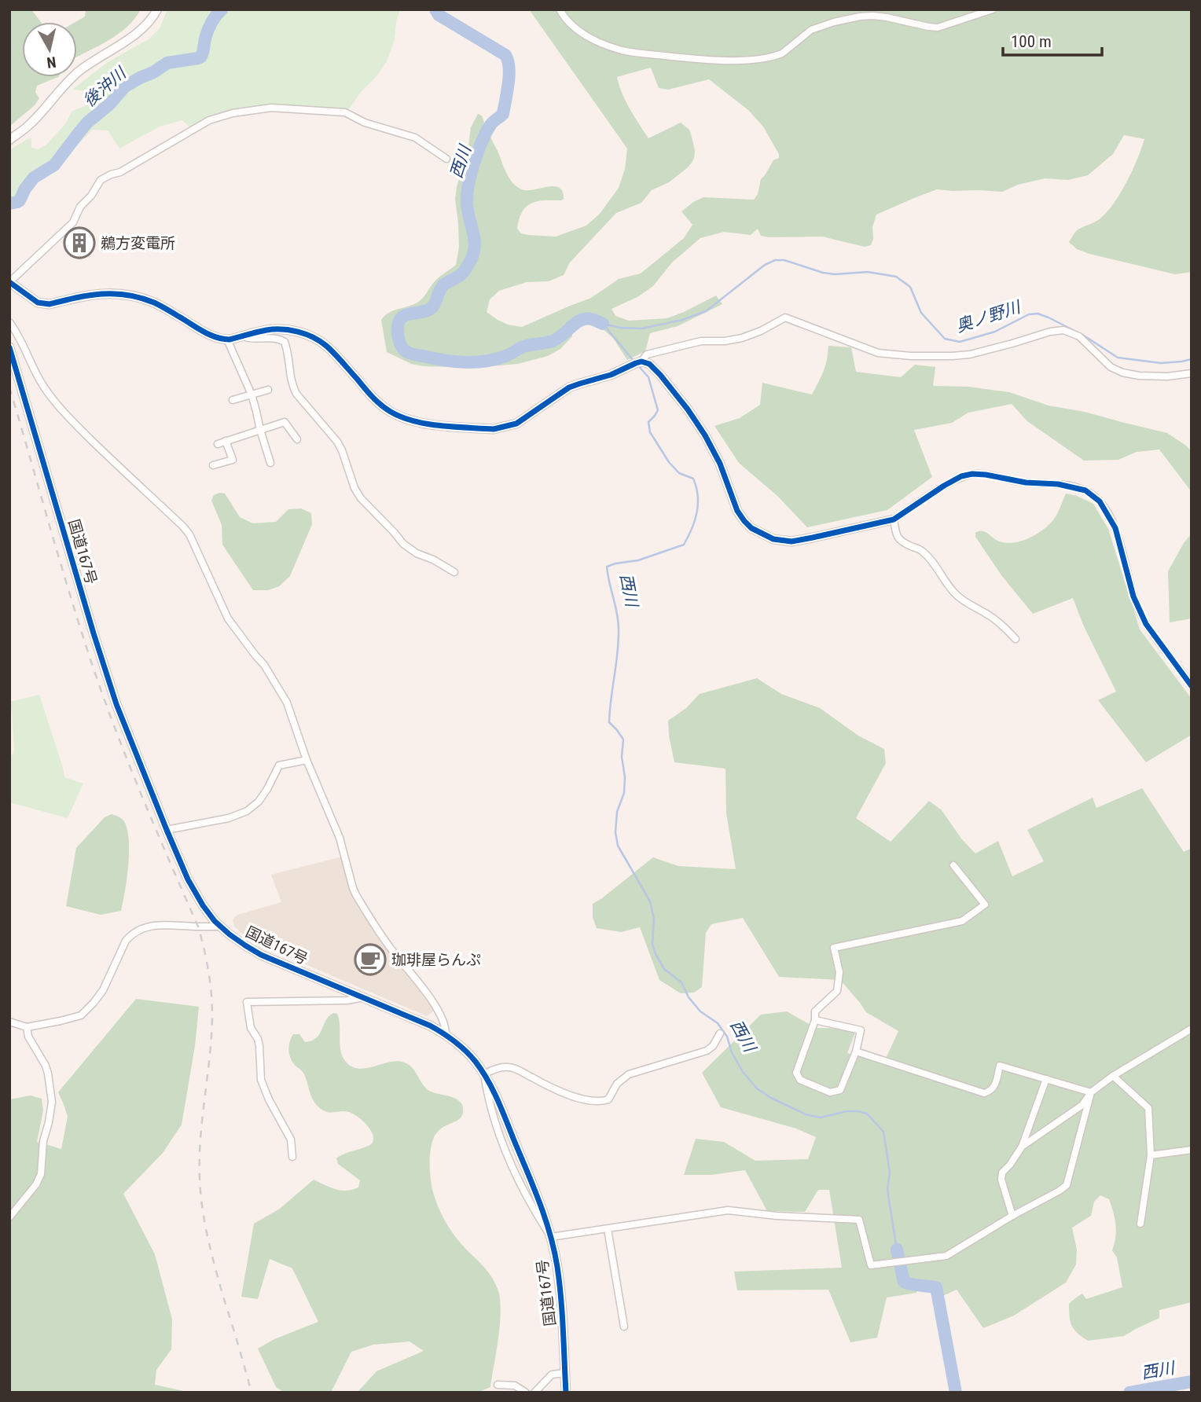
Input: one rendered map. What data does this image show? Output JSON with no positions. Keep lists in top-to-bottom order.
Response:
{
  "streets": {
    "street": ["国道167号"]
  },
  "water": ["後沖川", "西川", "奥ノ野川"],
  "places": {
    "building": ["鵜方変電所"],
    "cafe": ["珈琲屋らんぷ"]
  },
  "scale_bar": "100 m",
  "north": "bottom"
}
